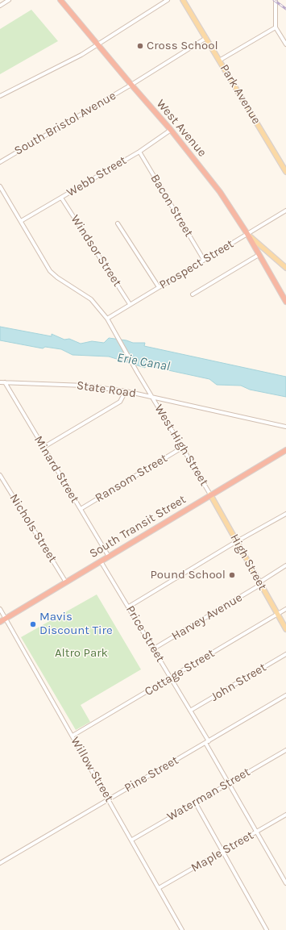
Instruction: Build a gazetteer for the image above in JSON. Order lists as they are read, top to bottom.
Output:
{
  "streets": {
    "highway": ["West Avenue", "South Transit Street"],
    "main road": ["Park Avenue", "High Street"],
    "street": [
      "South Bristol Avenue",
      "Webb Street",
      "Bacon Street",
      "Windsor Street",
      "Prospect Street",
      "State Road",
      "West High Street",
      "Minard Street",
      "Ransom Street",
      "Nichols Street",
      "Harvey Avenue",
      "Price Street",
      "Cottage Street",
      "John Street",
      "Willow Street",
      "Pine Street",
      "Waterman Street",
      "Maple Street"
    ]
  },
  "crossings": [
    ["Park Avenue", "South Bristol Avenue"],
    ["South Bristol Avenue", "West Avenue"],
    ["West Avenue", "Webb Street"],
    ["West Avenue", "Prospect Street"],
    ["Webb Street", "Bacon Street"],
    ["Webb Street", "Windsor Street"],
    ["Webb Street", "West High Street"],
    ["Bacon Street", "Prospect Street"],
    ["Windsor Street", "Prospect Street"],
    ["Prospect Street", "West High Street"],
    ["State Road", "West High Street"],
    ["State Road", "Minard Street"],
    ["West High Street", "Ransom Street"],
    ["West High Street", "South Transit Street"],
    ["West High Street", "High Street"],
    ["Minard Street", "Ransom Street"],
    ["Minard Street", "South Transit Street"],
    ["South Transit Street", "Nichols Street"],
    ["South Transit Street", "High Street"],
    ["South Transit Street", "Price Street"],
    ["South Transit Street", "Willow Street"],
    ["High Street", "Harvey Avenue"],
    ["High Street", "Cottage Street"],
    ["Harvey Avenue", "Price Street"],
    ["Price Street", "Cottage Street"],
    ["Price Street", "John Street"],
    ["Price Street", "Pine Street"],
    ["Price Street", "Waterman Street"],
    ["Price Street", "Maple Street"],
    ["Cottage Street", "Willow Street"],
    ["Willow Street", "Pine Street"],
    ["Willow Street", "Waterman Street"],
    ["Willow Street", "Maple Street"]
  ],
  "water": ["Erie Canal"],
  "parks": ["Altro Park"],
  "places": ["Cross School", "Pound School", "Mavis Discount Tire"]
}
